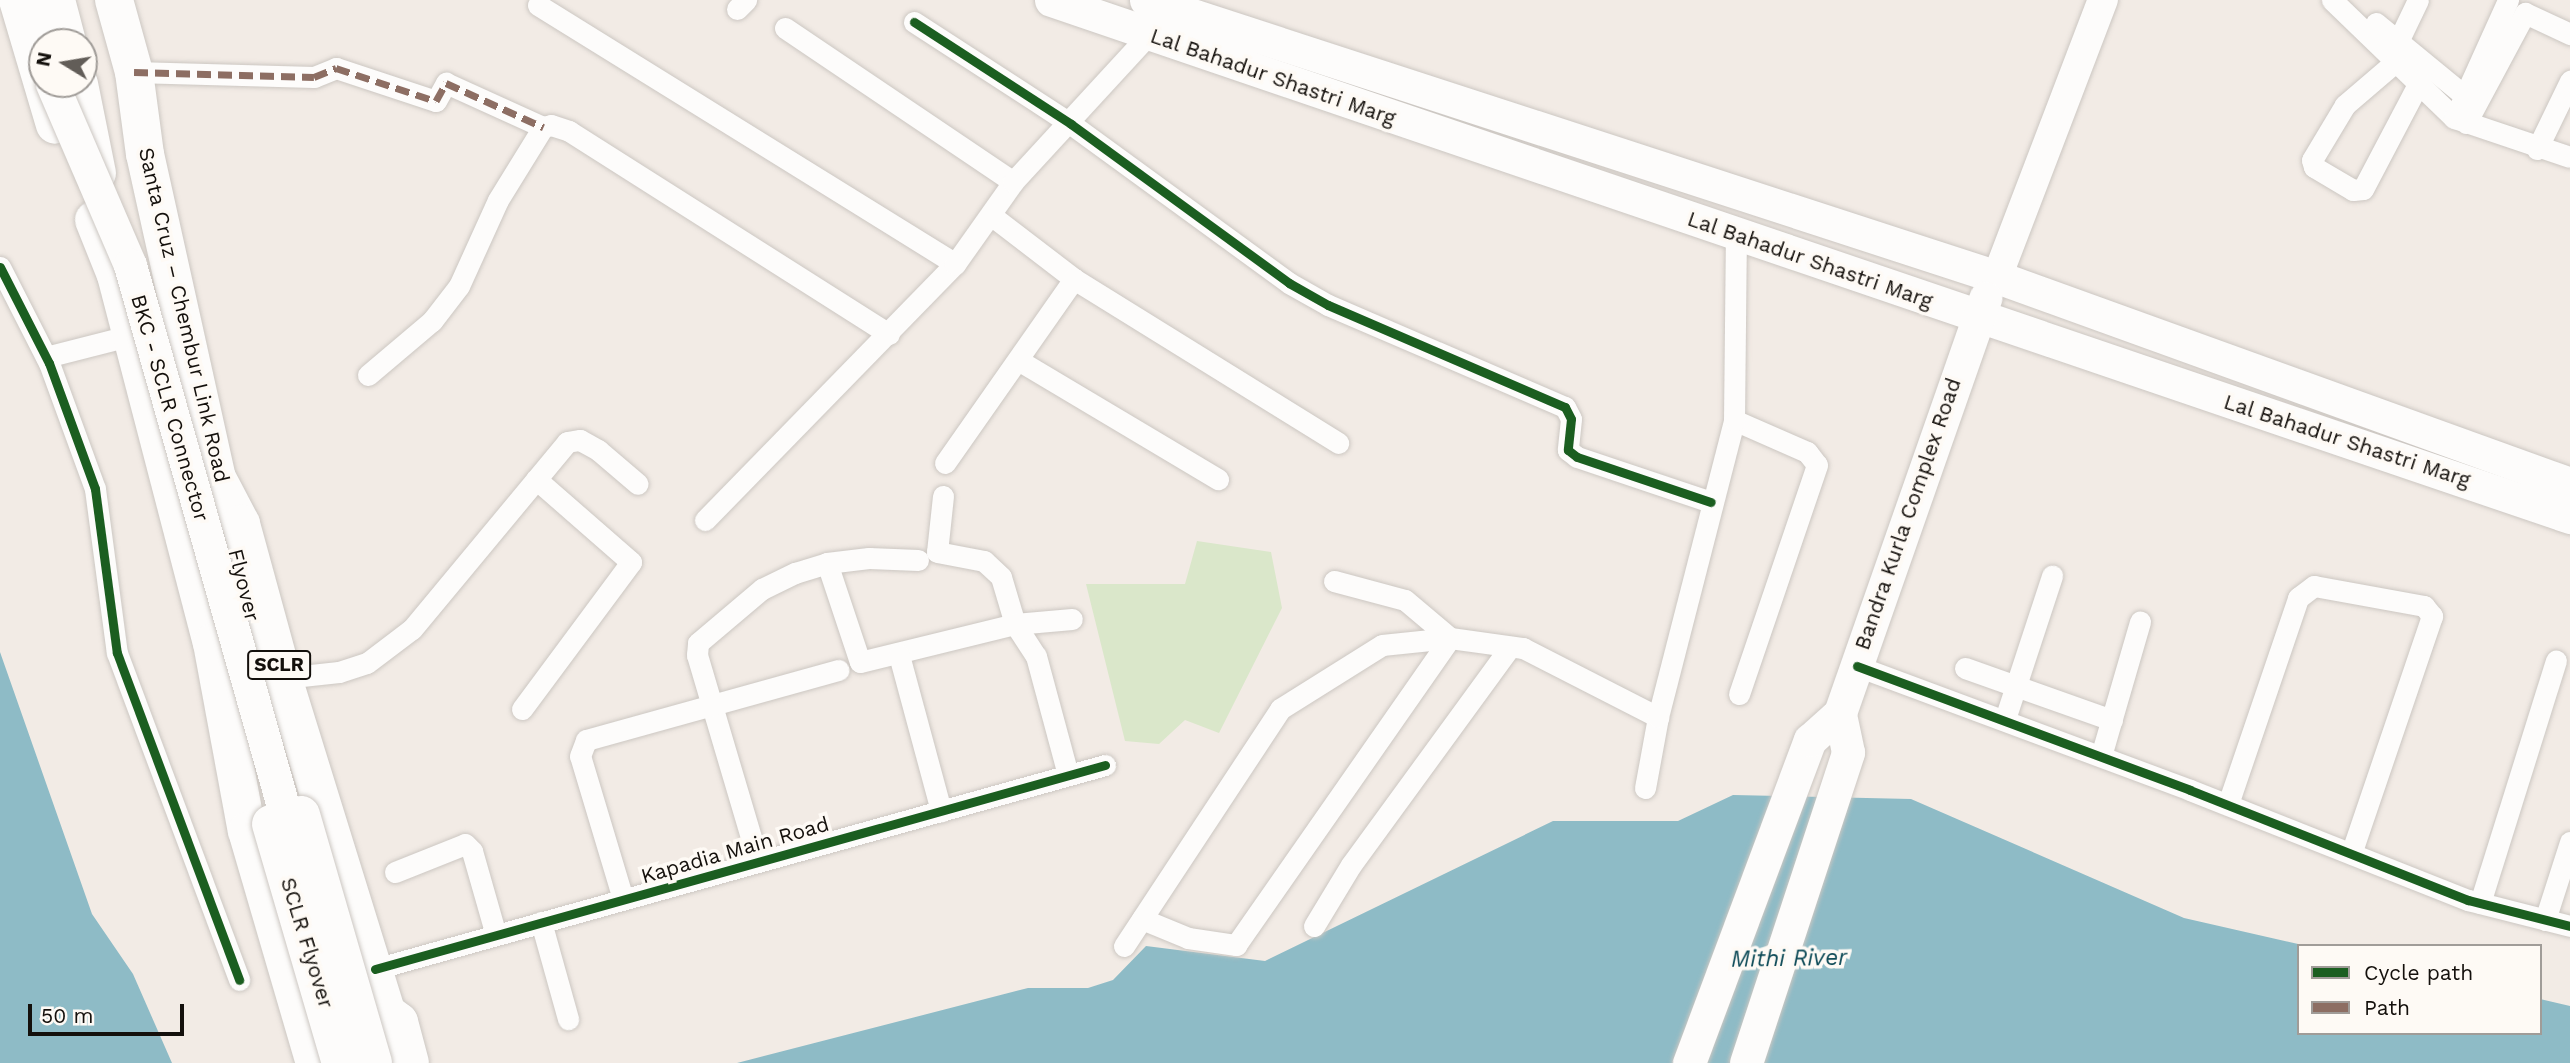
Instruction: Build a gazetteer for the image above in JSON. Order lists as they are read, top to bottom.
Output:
{
  "streets": {
    "highway": [
      "Santa Cruz – Chembur Link Road",
      "Flyover",
      "SCLR",
      "SCLR Flyover"
    ],
    "main road": ["Lal Bahadur Shastri Marg", "BKC - SCLR Connector", "Bandra Kurla Complex Road"],
    "street": ["Kapadia Main Road"]
  },
  "crossings": [
    ["Lal Bahadur Shastri Marg", "Bandra Kurla Complex Road"],
    ["Santa Cruz – Chembur Link Road", "Flyover"],
    ["Santa Cruz – Chembur Link Road", "Kapadia Main Road"],
    ["Flyover", "SCLR Flyover"]
  ],
  "water": ["Mithi River"],
  "legend": ["Cycle path", "Path"],
  "scale_bar": "50 m",
  "north": "left"
}
